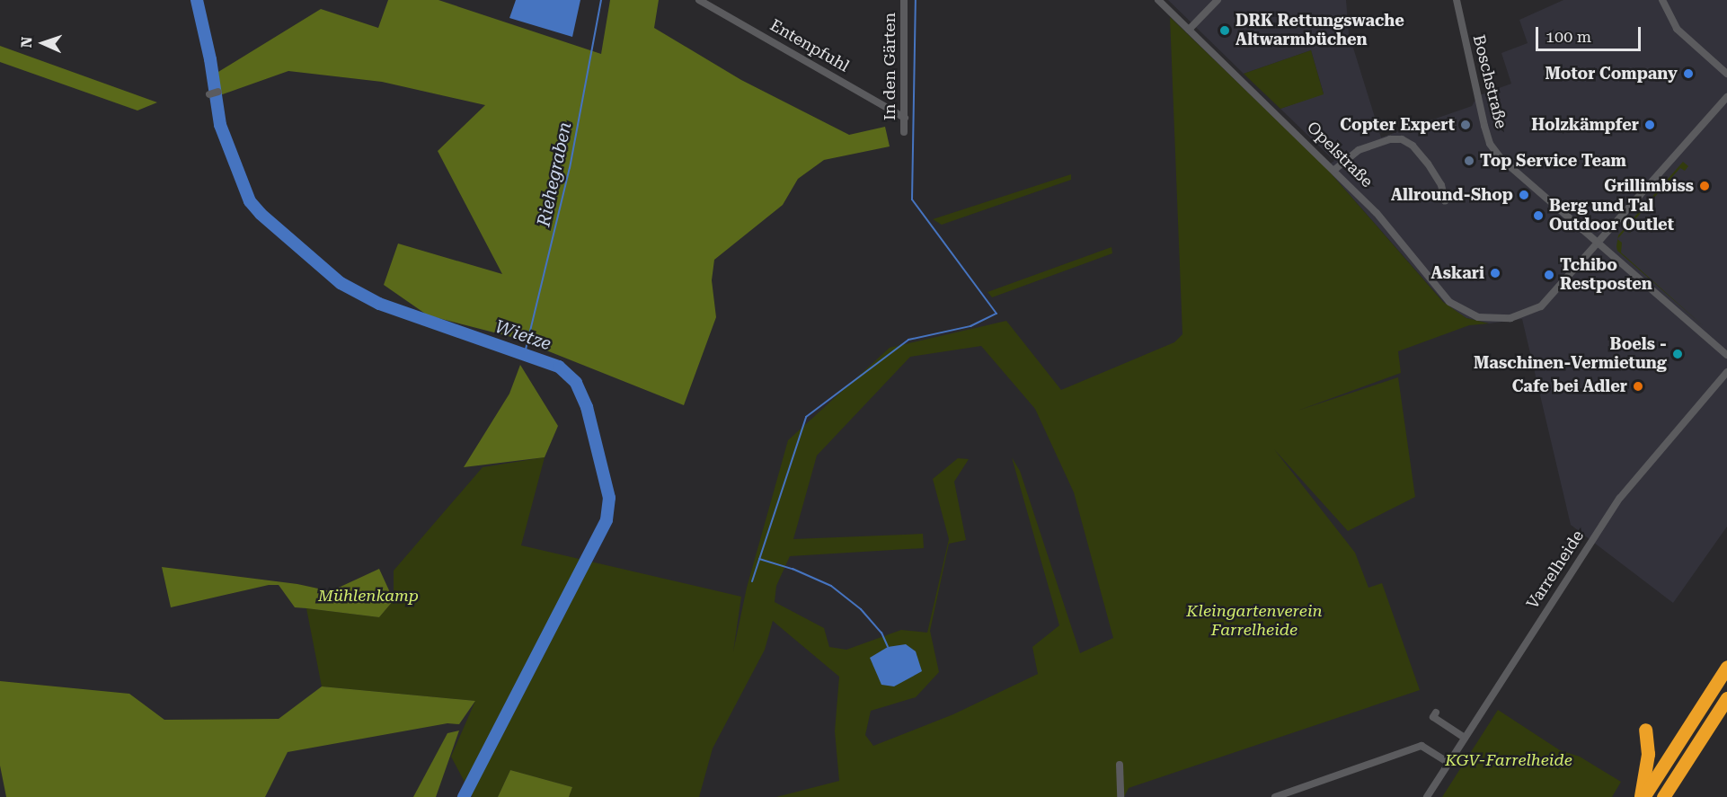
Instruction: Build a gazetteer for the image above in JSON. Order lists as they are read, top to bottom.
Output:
{
  "streets": {
    "street": [
      "Entenpfuhl",
      "In den Gärten",
      "Boschstraße",
      "Opelstraße",
      "Varrelheide"
    ]
  },
  "crossings": [
    ["Entenpfuhl", "In den Gärten"],
    ["Boschstraße", "Opelstraße"]
  ],
  "water": ["Riehegraben", "Wietze"],
  "parks": ["Mühlenkamp", "Kleingartenverein Farrelheide", "KGV-Farrelheide"],
  "places": [
    "DRK Rettungswache Altwarmbüchen",
    "Motor Company",
    "Copter Expert",
    "Holzkämpfer",
    "Top Service Team",
    "Grillimbiss",
    "Allround-Shop",
    "Berg und Tal Outdoor Outlet",
    "Askari",
    "Tchibo Restposten",
    "Boels - Maschinen-Vermietung",
    "Cafe bei Adler"
  ],
  "scale_bar": "100 m",
  "north": "left"
}
